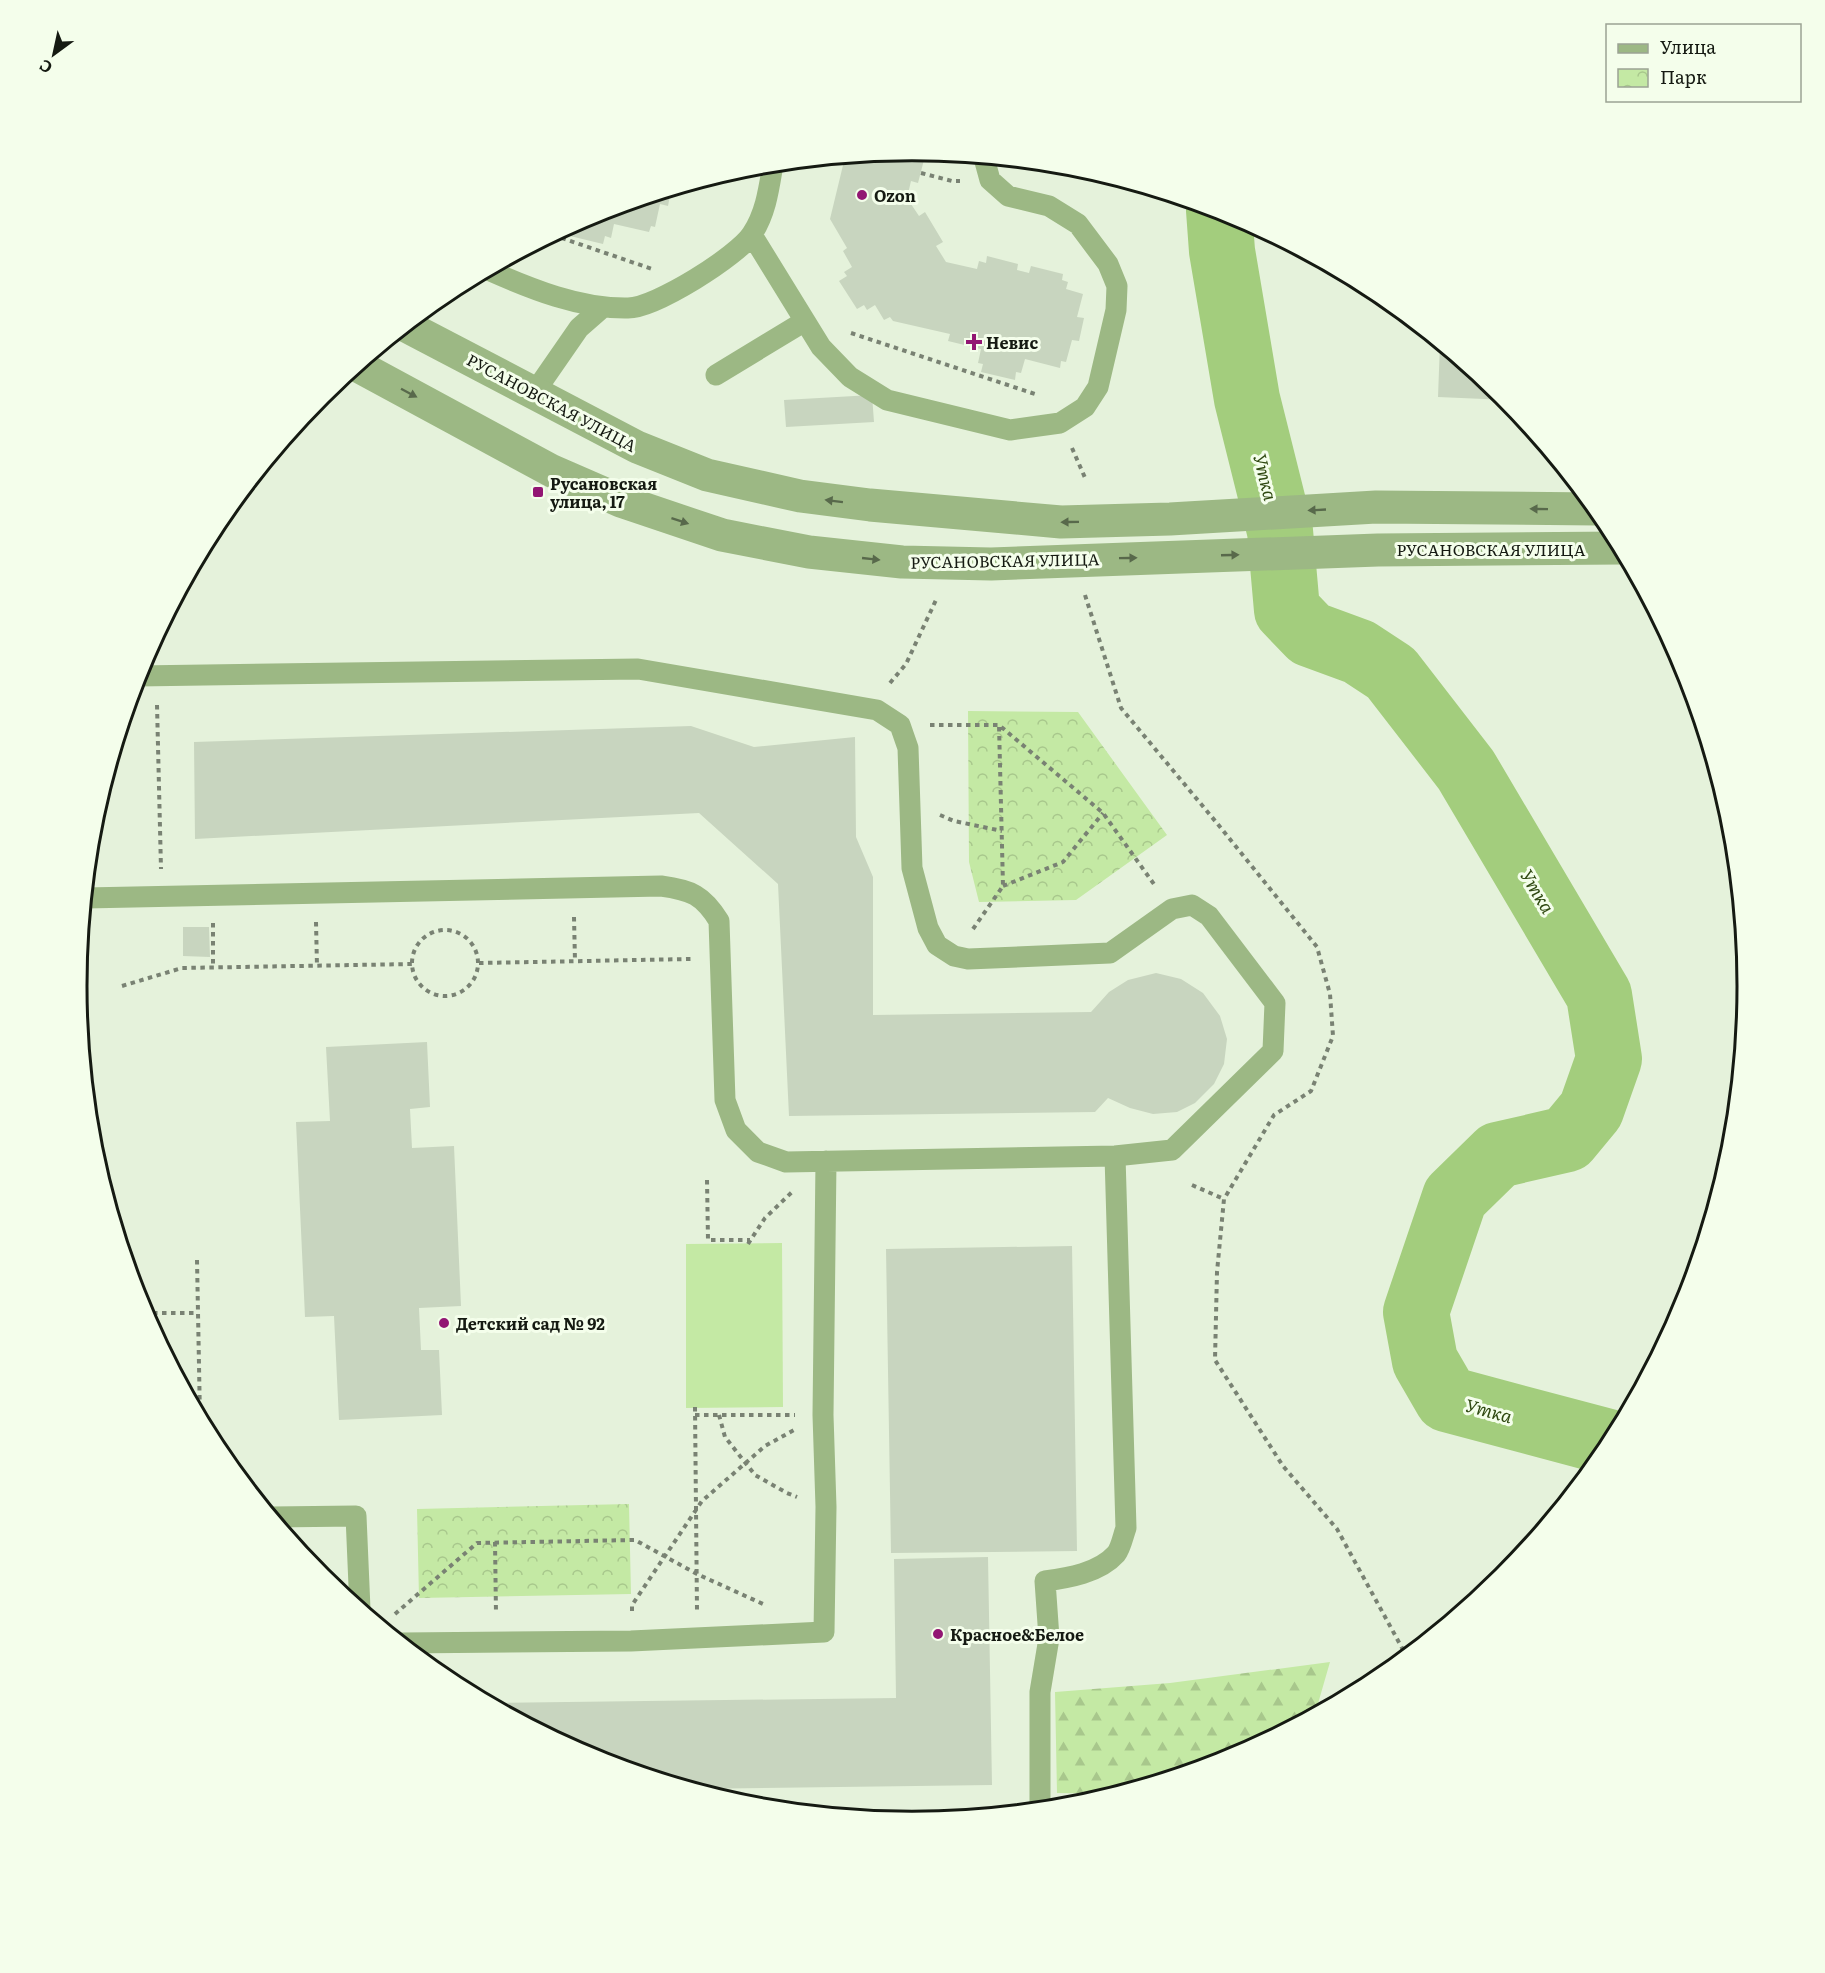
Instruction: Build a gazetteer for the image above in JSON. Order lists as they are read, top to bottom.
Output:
{
  "streets": {
    "street": ["РУСАНОВСКАЯ УЛИЦА"]
  },
  "water": ["Утка"],
  "places": {
    "other": ["Ozon", "Детский сад № 92", "Красное&Белое"],
    "health": ["Невис"],
    "transit": ["Русановская улица, 17"]
  },
  "legend": ["Улица", "Парк"],
  "north": "bottom left"
}
